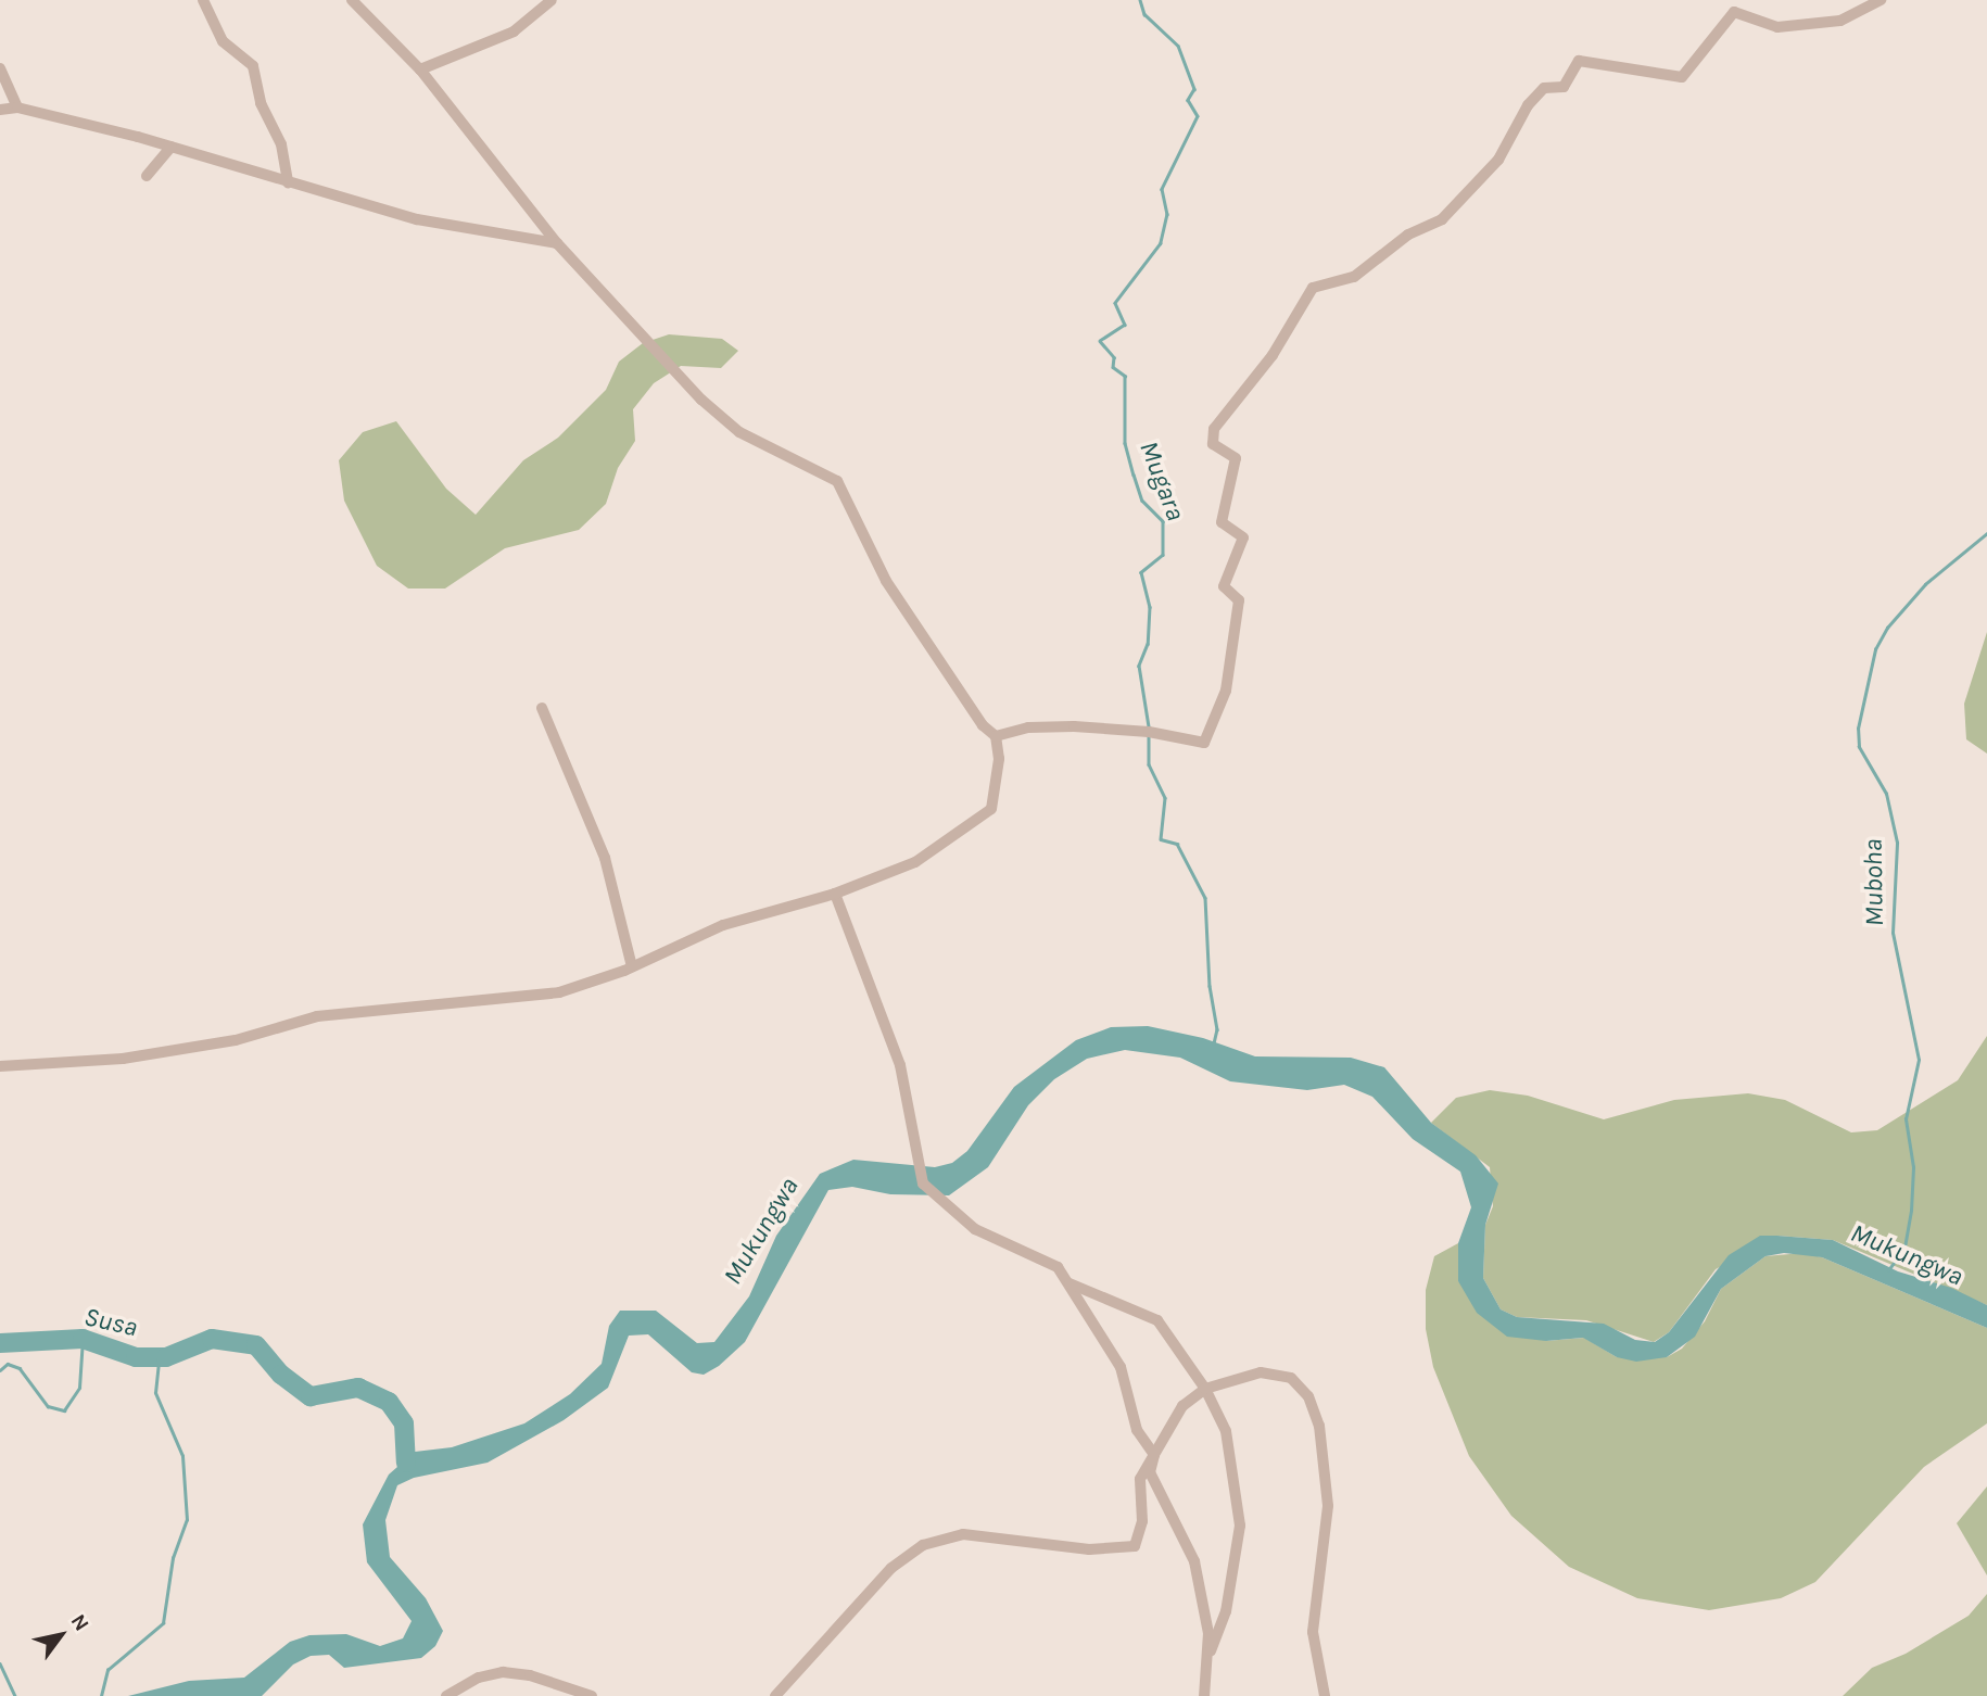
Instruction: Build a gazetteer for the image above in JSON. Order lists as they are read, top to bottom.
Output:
{
  "water": [
    "Mugara",
    "Muboha",
    "Mukungwa",
    "Susa"
  ],
  "north": "top right"
}
